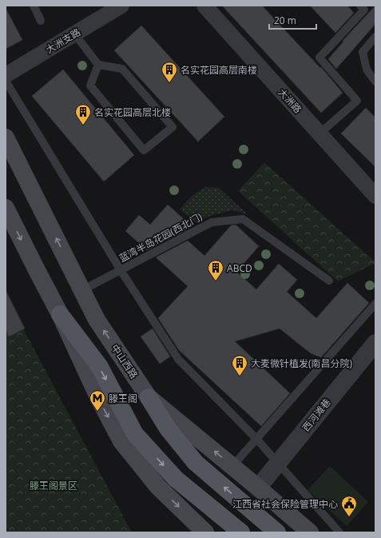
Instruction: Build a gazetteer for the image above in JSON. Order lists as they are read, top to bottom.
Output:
{
  "streets": {
    "main road": ["中山西路"],
    "street": ["大洲支路", "大洲路", "西河滩巷"],
    "lane": ["蓝湾半岛花园(西北门)"]
  },
  "crossings": [
    ["蓝湾半岛花园(西北门)", "中山西路"],
    ["中山西路", "西河滩巷"]
  ],
  "parks": ["滕王阁景区"],
  "places": {
    "building": [
      "名实花园高层南楼",
      "名实花园高层北楼",
      "ABCD",
      "大麦微针植发(南昌分院)"
    ],
    "metro station": ["滕王阁"],
    "public building": ["江西省社会保险管理中心"]
  },
  "scale_bar": "20 m"
}
